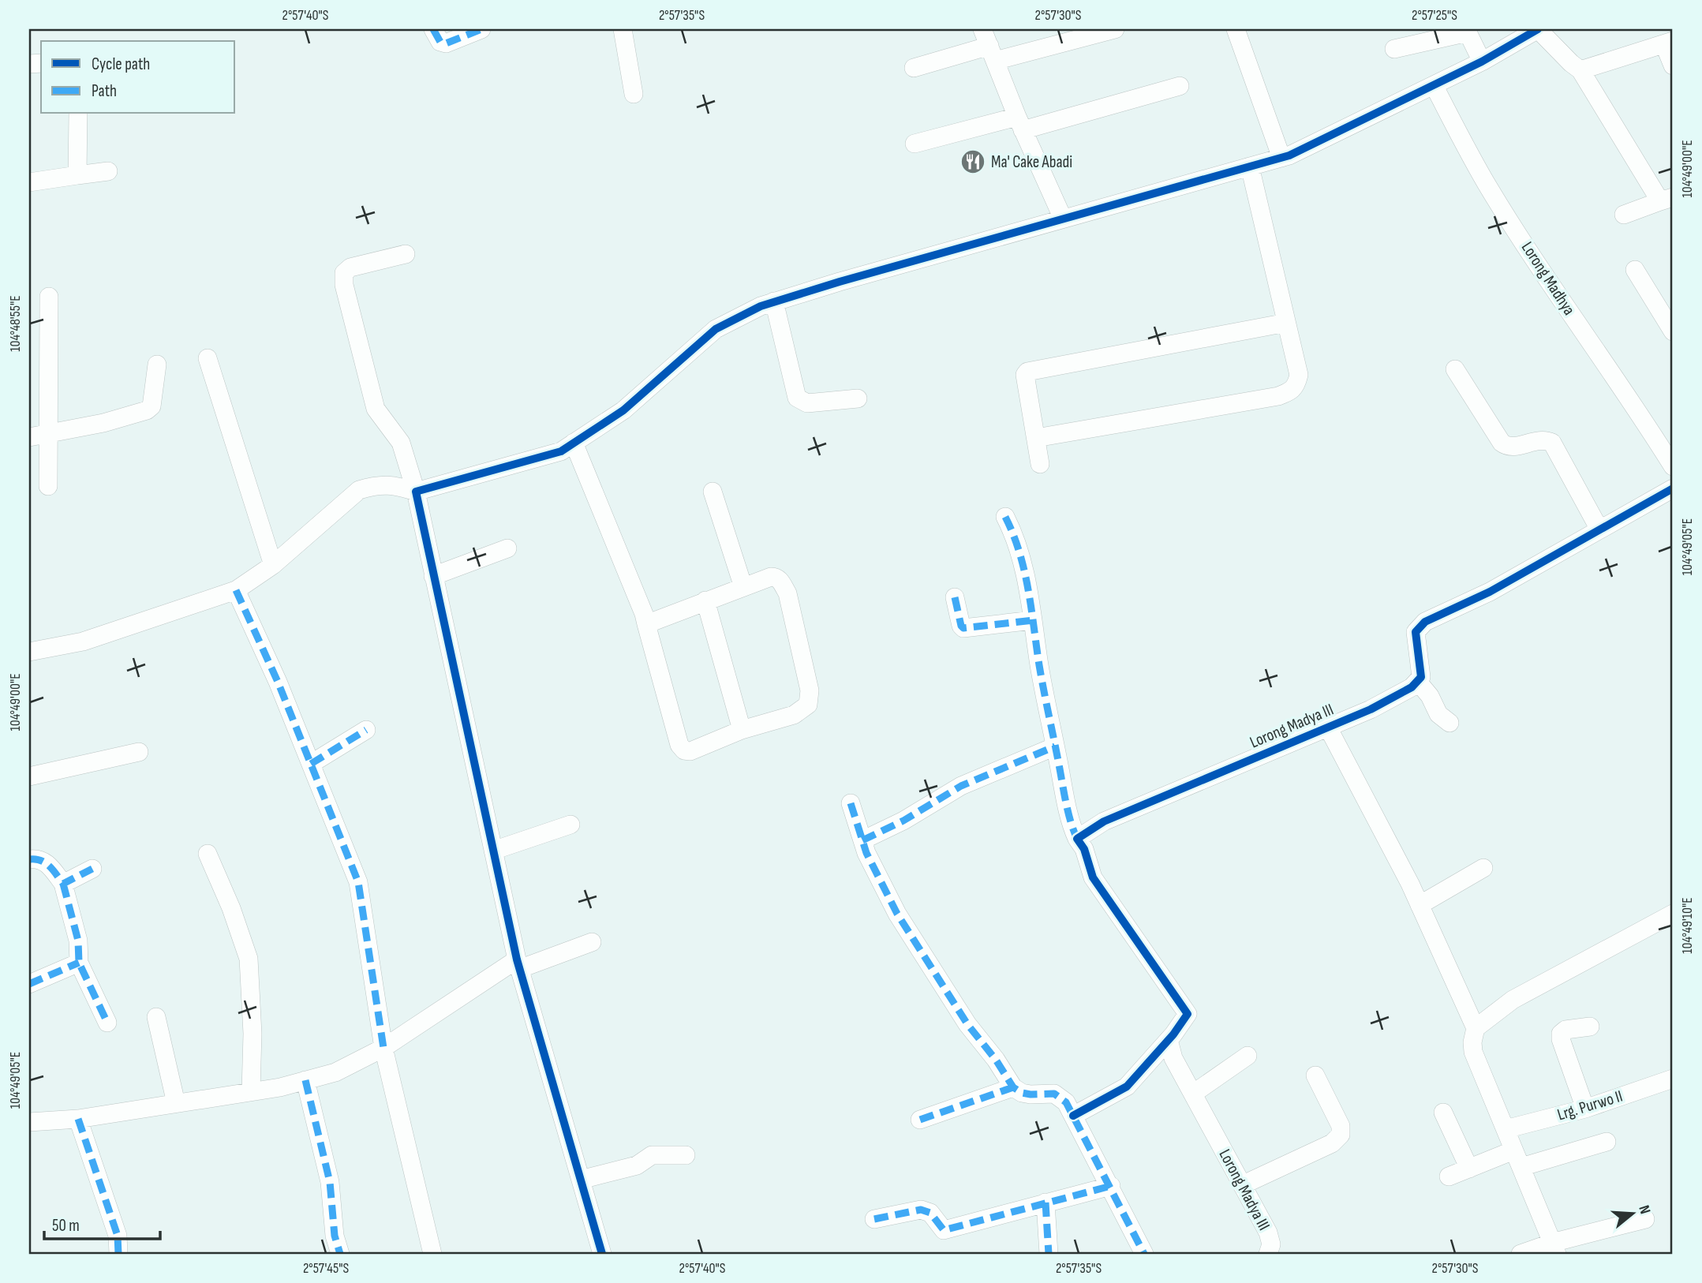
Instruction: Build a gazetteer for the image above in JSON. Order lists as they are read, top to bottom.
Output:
{
  "streets": {
    "street": ["Lorong Madhya", "Lorong Madya III", "Lrg. Purwo II"]
  },
  "places": {
    "restaurant": ["Ma' Cake Abadi"]
  },
  "legend": ["Cycle path", "Path"],
  "scale_bar": "50 m",
  "north": "right",
  "coordinates": [
    "2°57'40\"S",
    "2°57'35\"S",
    "2°57'30\"S",
    "2°57'25\"S",
    "104°49'00\"E",
    "104°48'55\"E",
    "104°49'05\"E",
    "104°49'10\"E",
    "2°57'45\"S"
  ]
}
